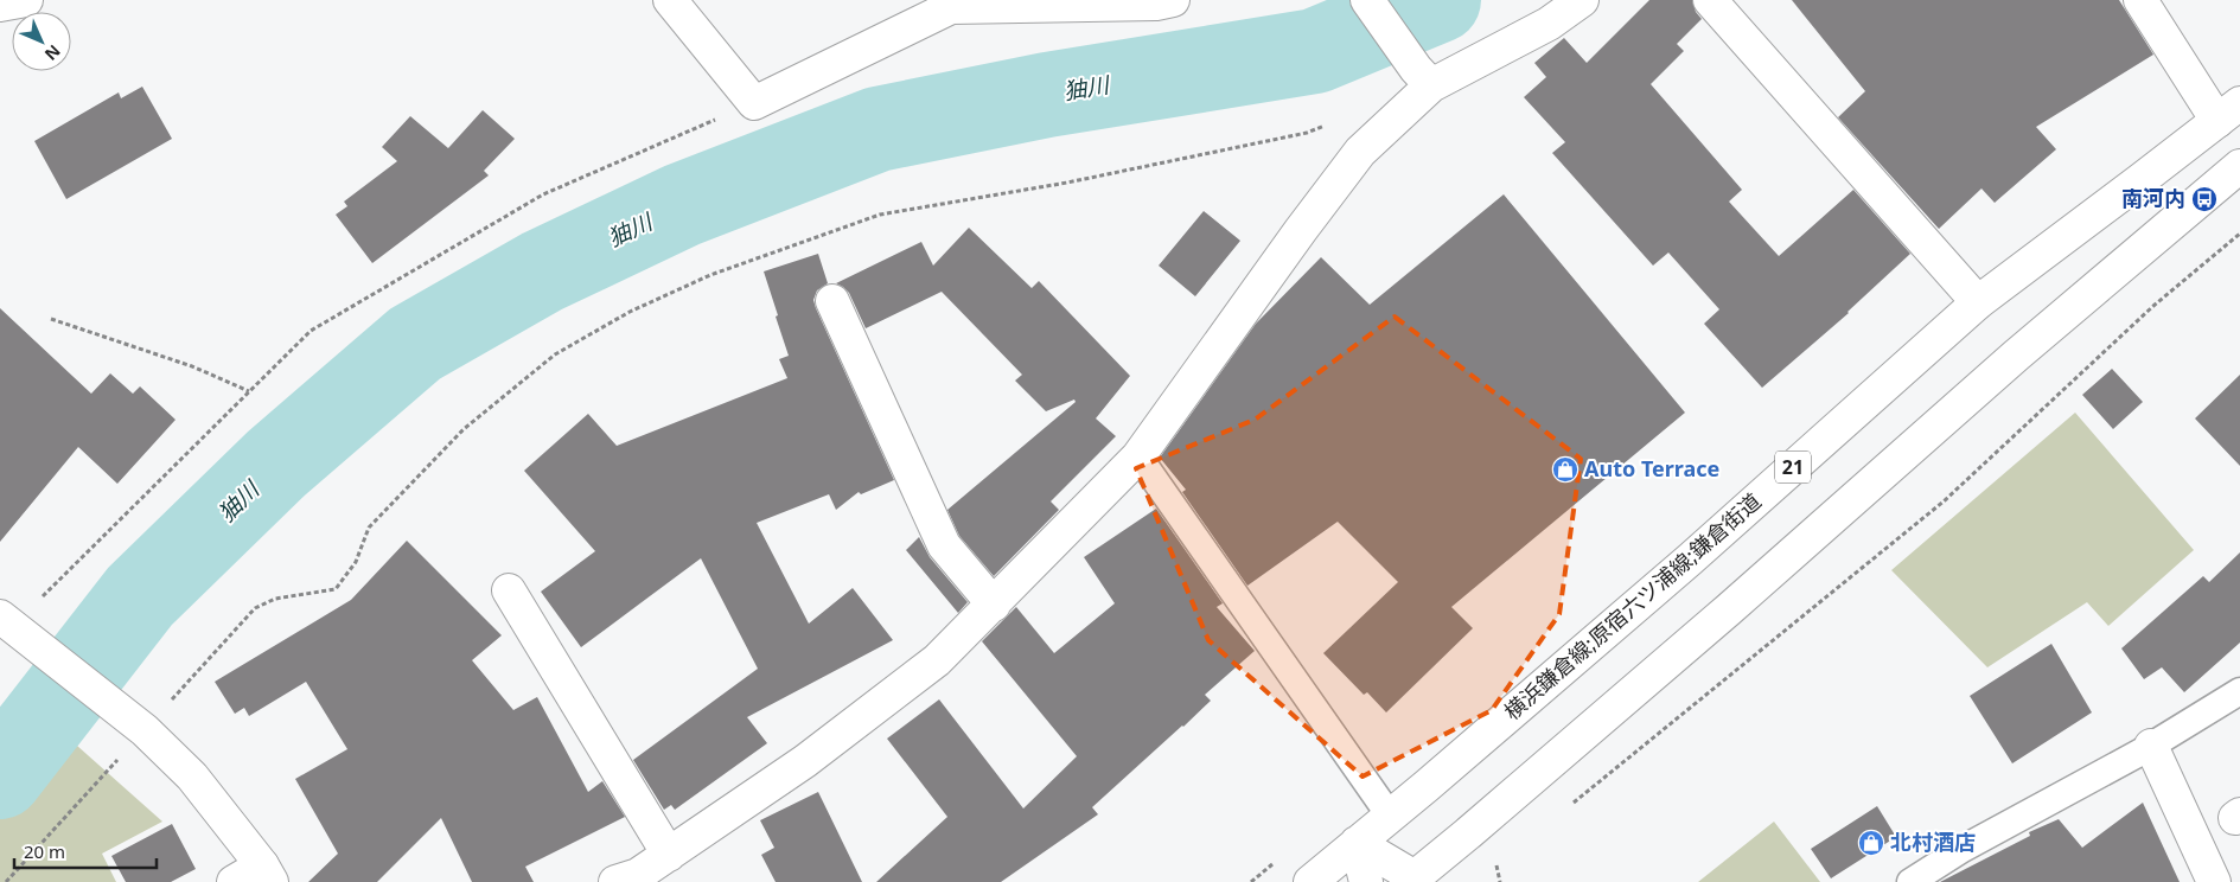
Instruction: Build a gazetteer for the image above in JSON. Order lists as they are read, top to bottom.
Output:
{
  "streets": {
    "street": ["21", "横浜鎌倉線;原宿六ツ浦線;鎌倉街道"]
  },
  "water": ["㹨川"],
  "places": {
    "bus stop": ["南河内"],
    "shop": ["Auto Terrace", "北村酒店"]
  },
  "scale_bar": "20 m",
  "north": "bottom right"
}
